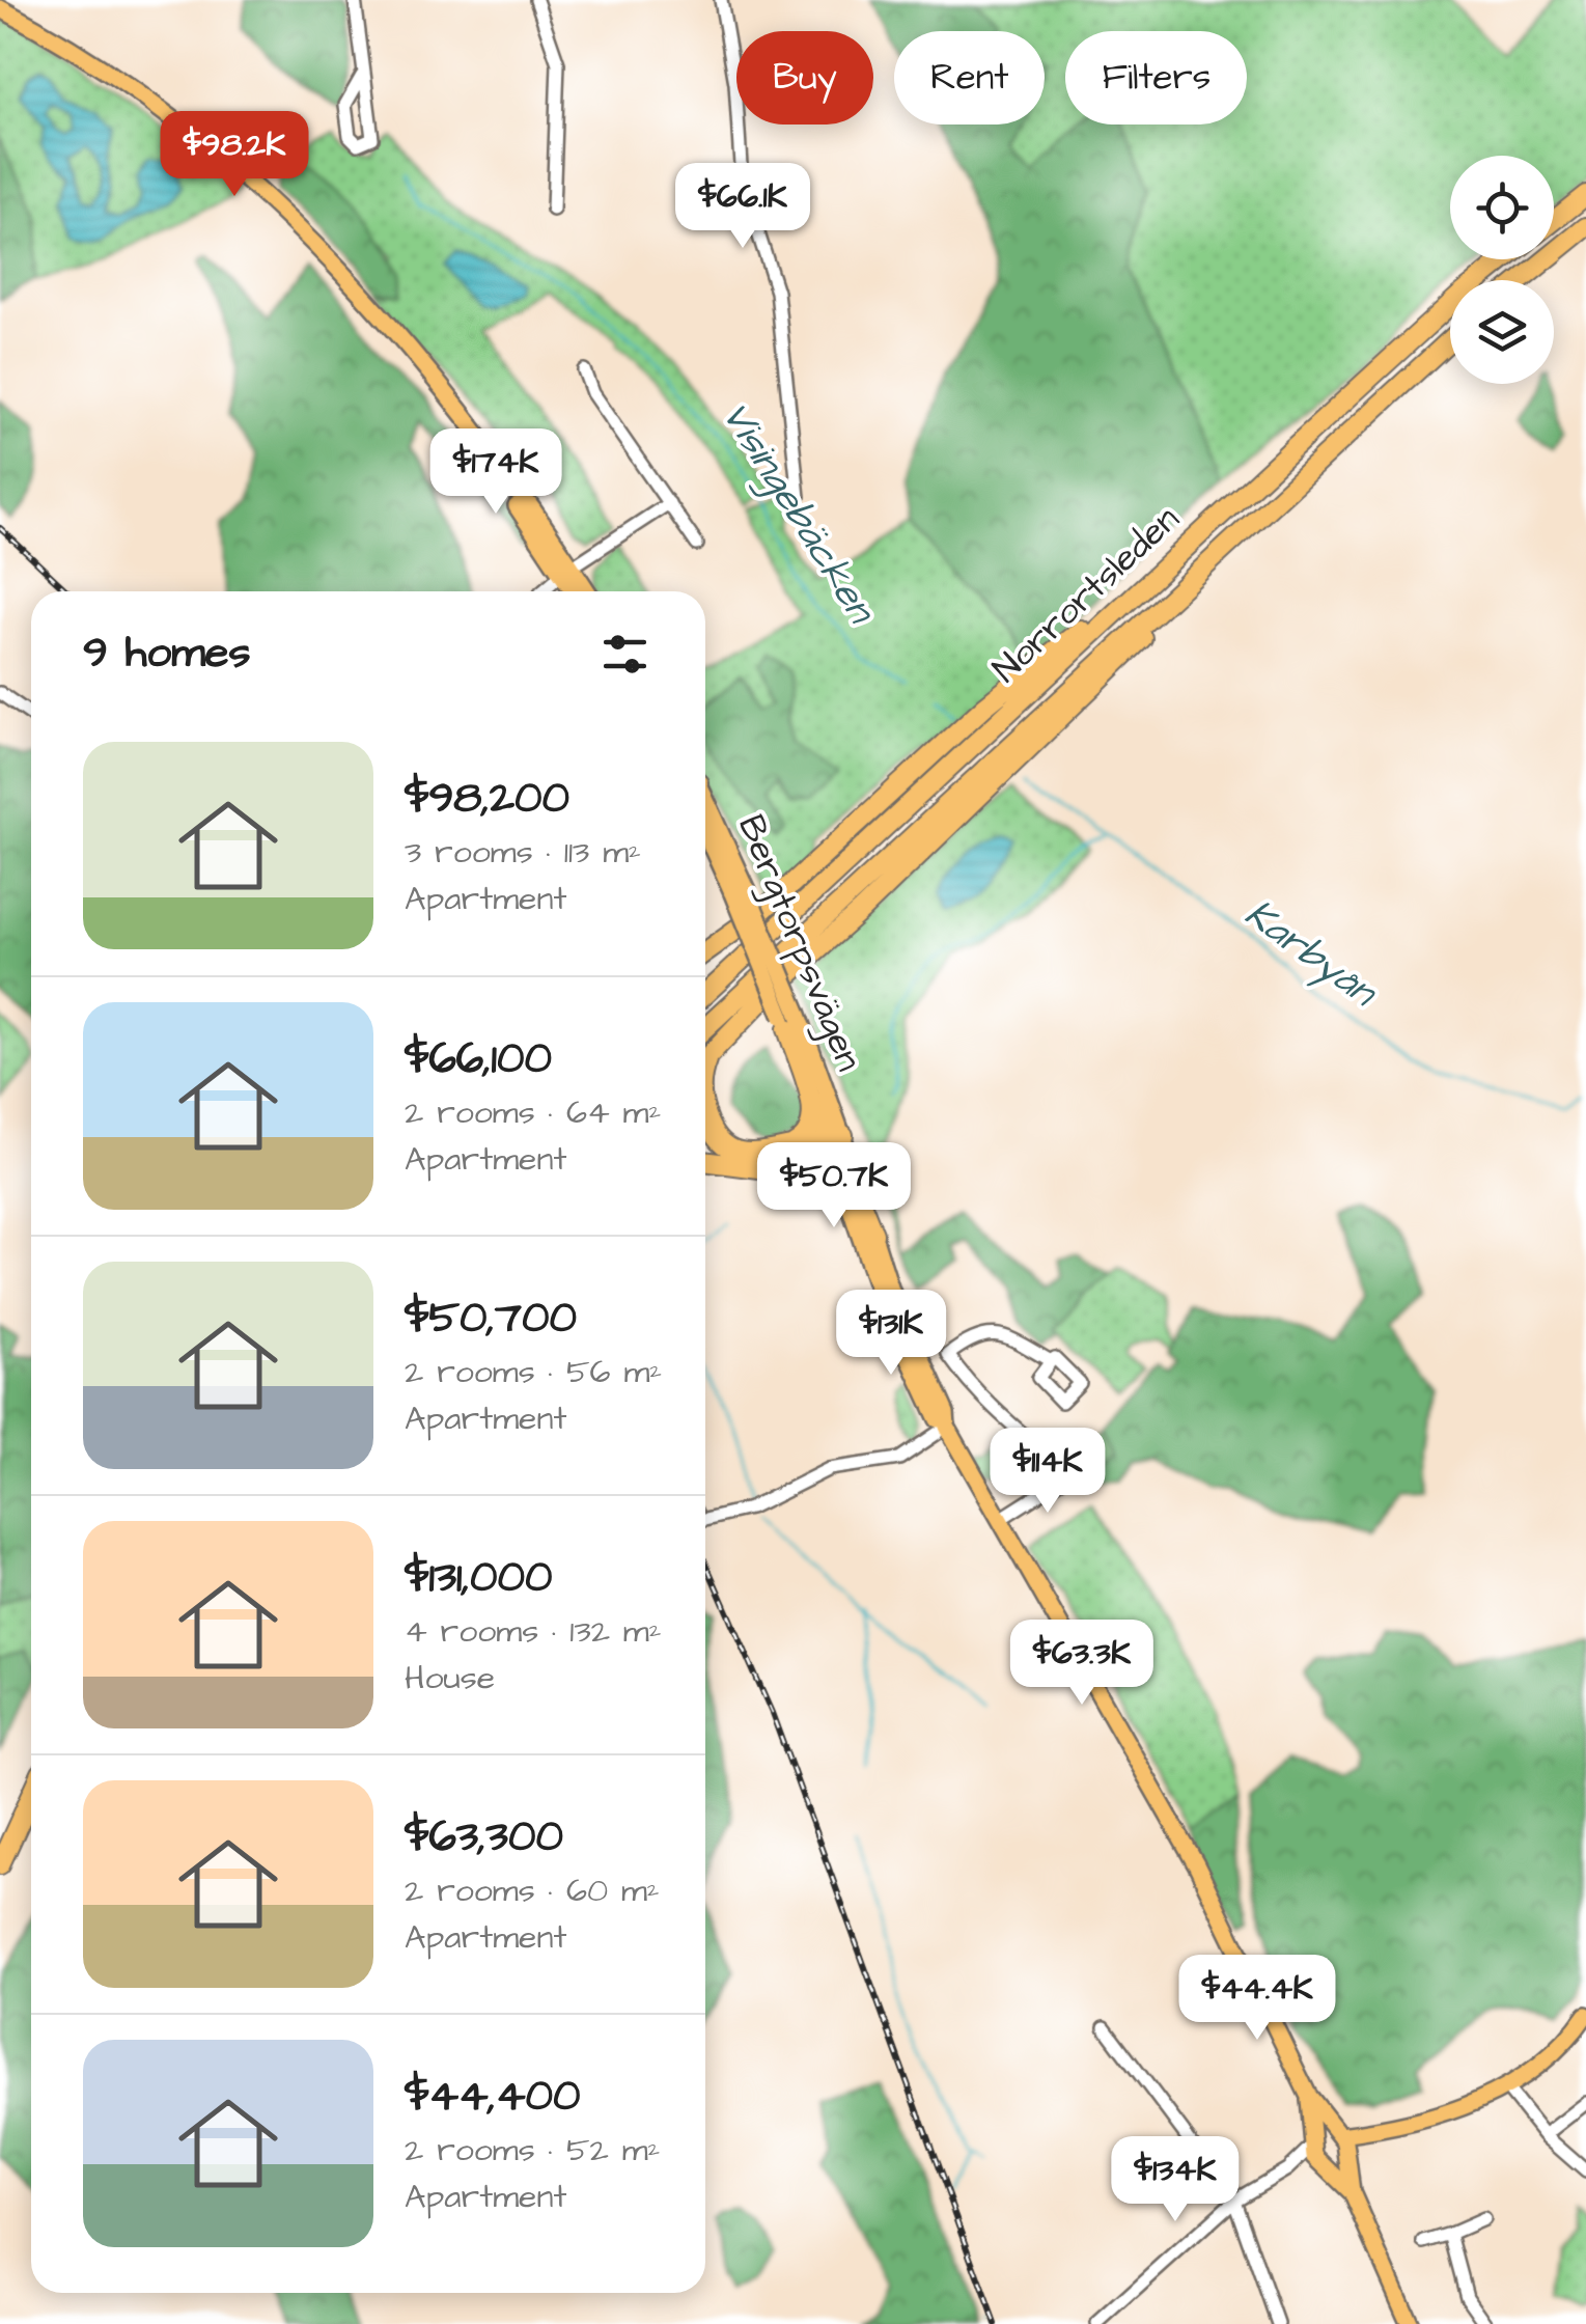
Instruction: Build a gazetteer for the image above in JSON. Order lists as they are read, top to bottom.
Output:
{
  "streets": {
    "highway": ["Norrortsleden"],
    "main road": ["Bergtorpsvägen"]
  },
  "water": ["Visingebäcken", "Karbyån"],
  "page": {
    "chip": ["Buy", "Rent", "Filters"],
    "price": [
      "$98.2K",
      "$66.1K",
      "$174K",
      "$50.7K",
      "$131K",
      "$114K",
      "$63.3K",
      "$44.4K",
      "$134K"
    ],
    "heading": "9 homes",
    "list": [
      {
        "name": "$98,200",
        "note": "3 rooms · 113 m² · Apartment"
      },
      {
        "name": "$66,100",
        "note": "2 rooms · 64 m² · Apartment"
      },
      {
        "name": "$50,700",
        "note": "2 rooms · 56 m² · Apartment"
      },
      {
        "name": "$131,000",
        "note": "4 rooms · 132 m² · House"
      },
      {
        "name": "$63,300",
        "note": "2 rooms · 60 m² · Apartment"
      },
      {
        "name": "$44,400",
        "note": "2 rooms · 52 m² · Apartment"
      }
    ]
  }
}
